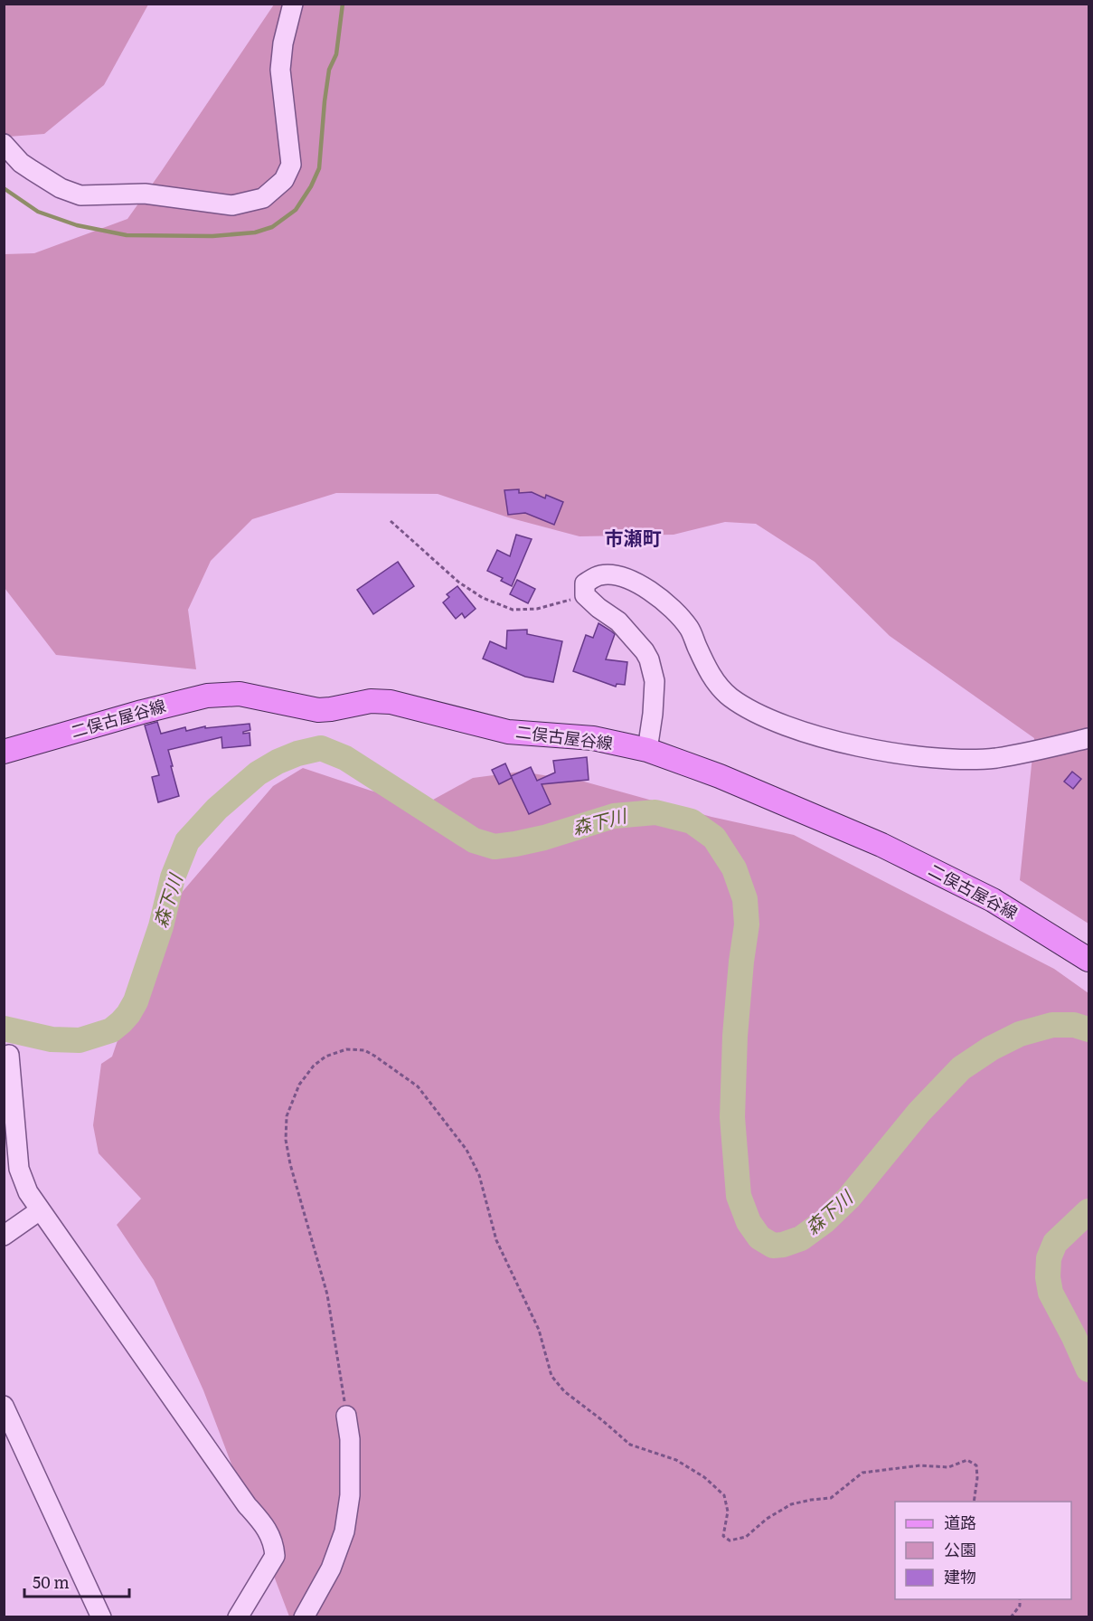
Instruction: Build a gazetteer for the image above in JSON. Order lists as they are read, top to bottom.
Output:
{
  "streets": {
    "main road": ["二俣古屋谷線"]
  },
  "districts": ["市瀬町"],
  "water": ["森下川"],
  "legend": ["道路", "公園", "建物"],
  "scale_bar": "50 m"
}
